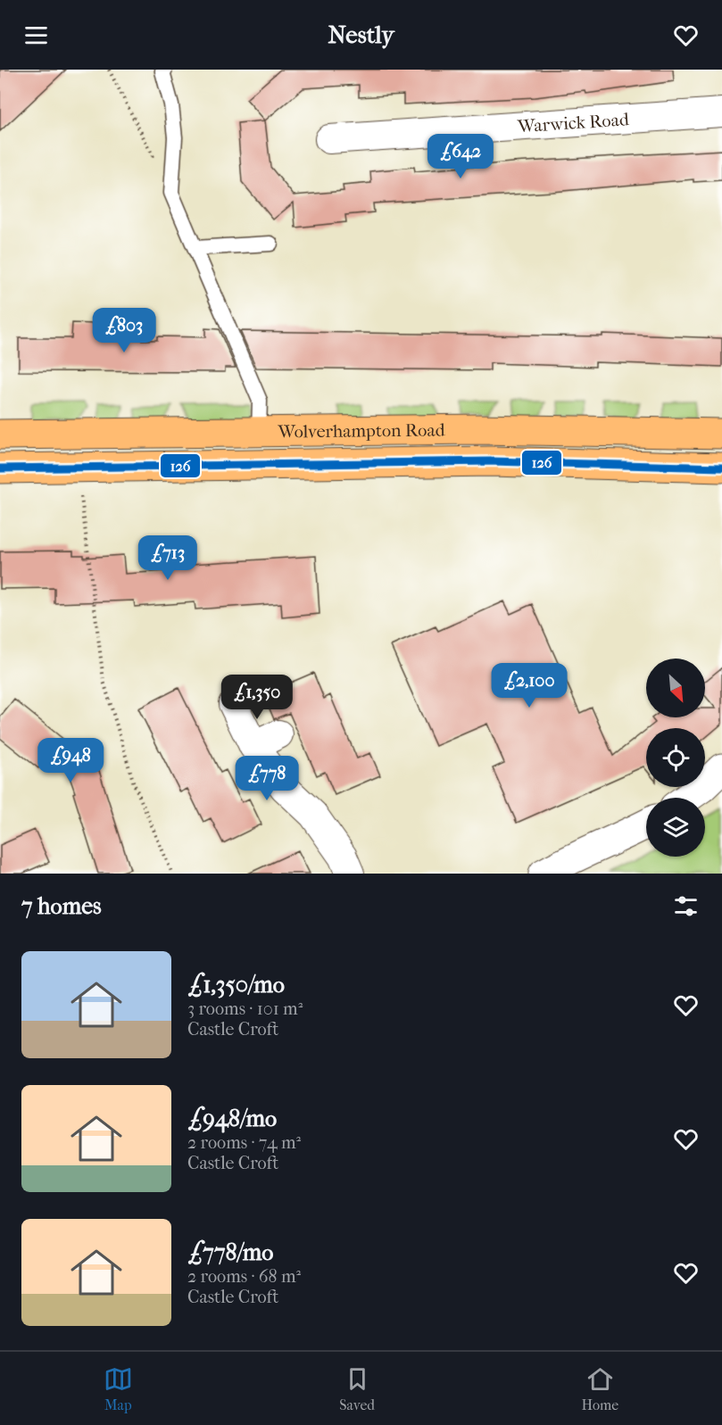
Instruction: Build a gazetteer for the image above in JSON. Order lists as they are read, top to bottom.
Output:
{
  "streets": {
    "highway": ["Wolverhampton Road"],
    "street": ["Warwick Road"]
  },
  "lines": ["transit line 126"],
  "north": "bottom right",
  "page": {
    "header": "Nestly",
    "price": [
      "£642",
      "£803",
      "£713",
      "£2,100",
      "£1,350",
      "£948",
      "£778"
    ],
    "heading": "7 homes",
    "list": [
      {
        "name": "£1,350/mo",
        "note": "3 rooms · 101 m² · Castle Croft"
      },
      {
        "name": "£948/mo",
        "note": "2 rooms · 74 m² · Castle Croft"
      },
      {
        "name": "£778/mo",
        "note": "2 rooms · 68 m² · Castle Croft"
      }
    ],
    "tabs": ["Map", "Saved", "Home"]
  }
}
